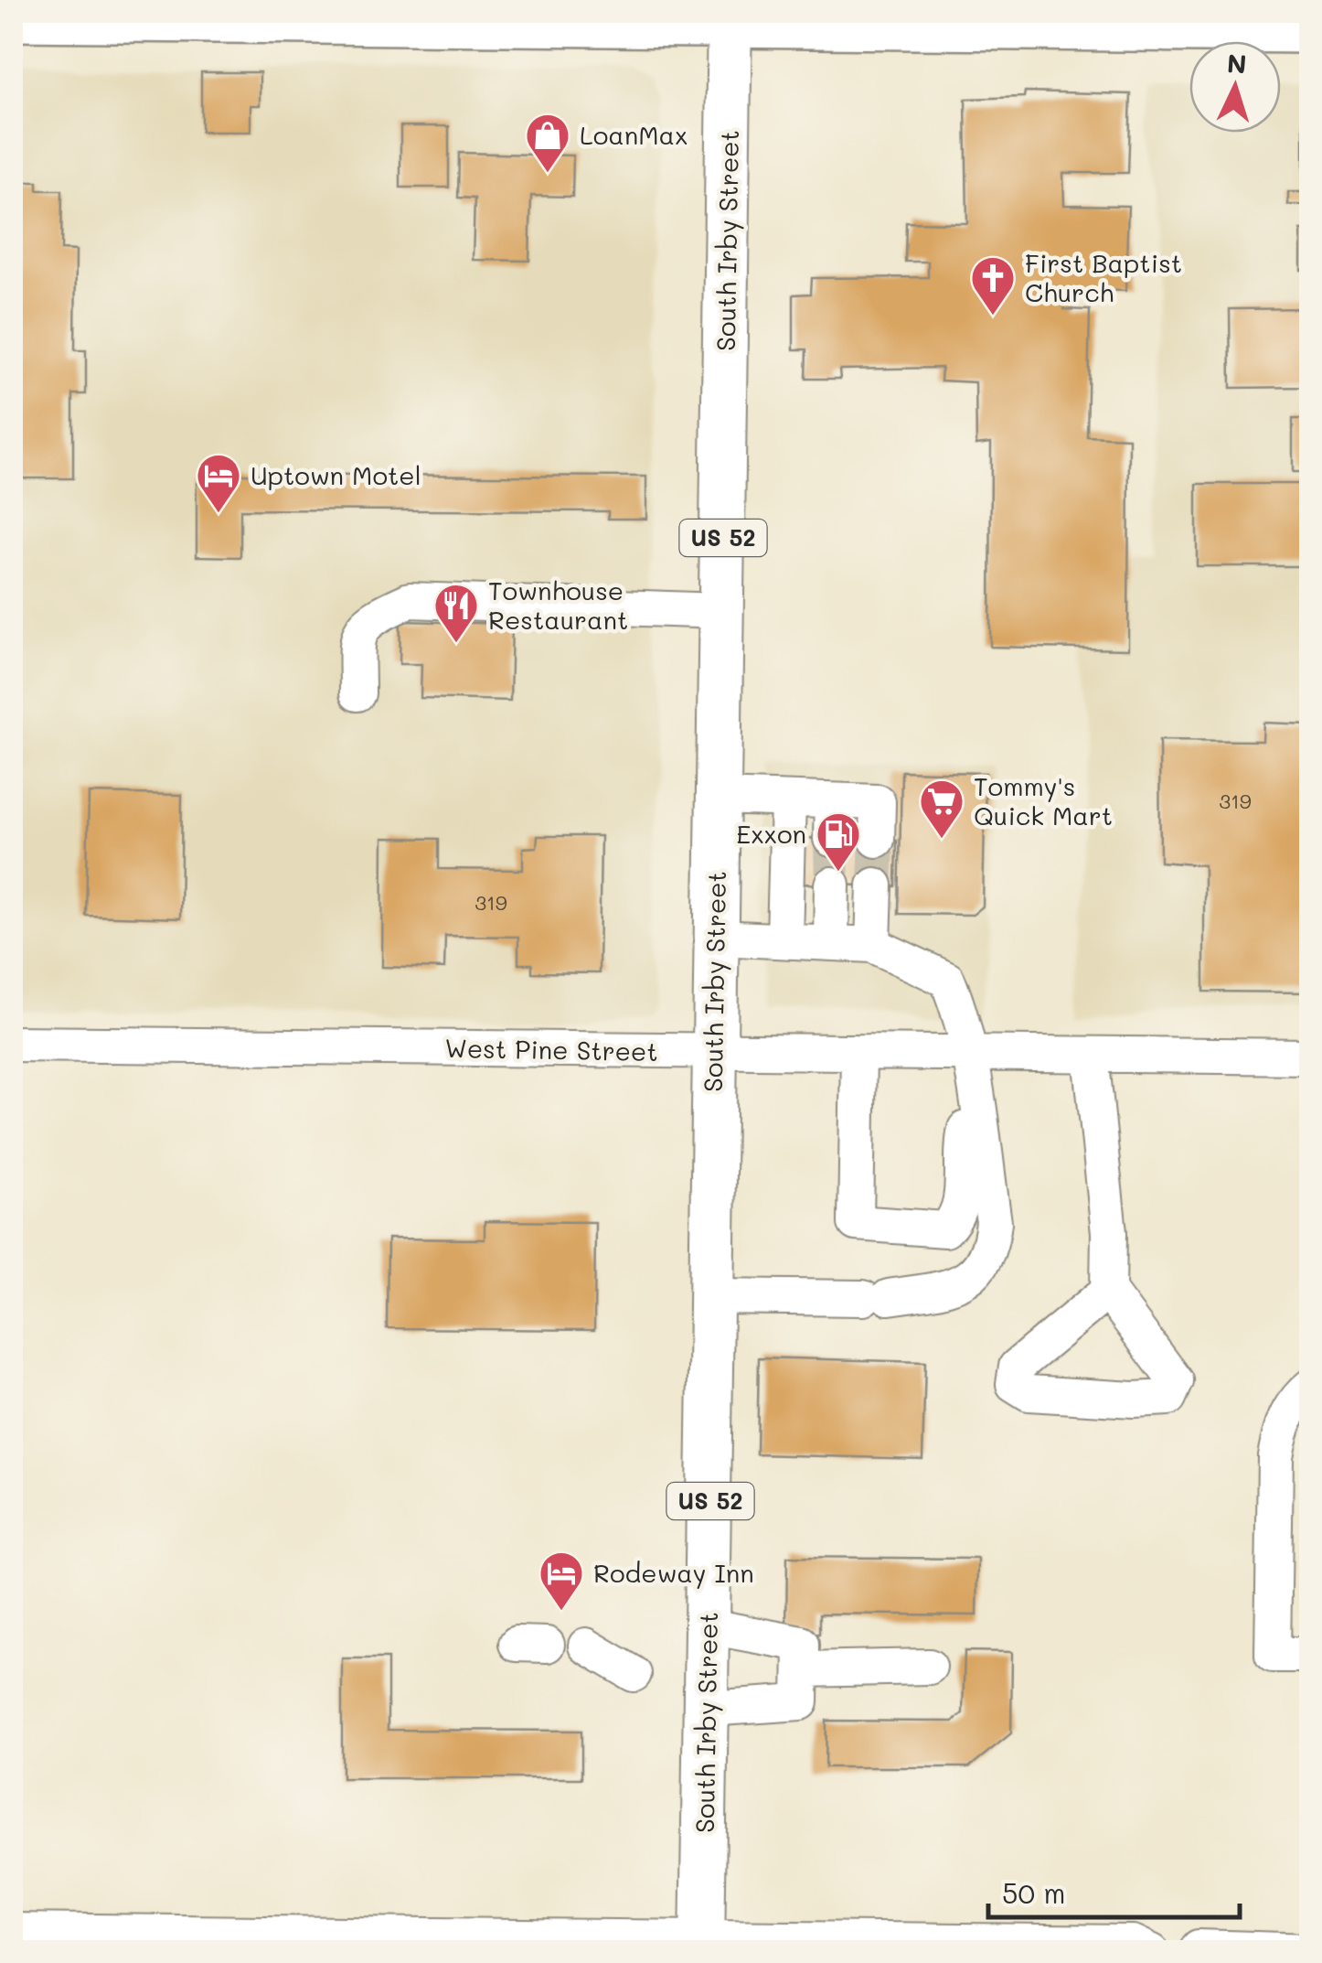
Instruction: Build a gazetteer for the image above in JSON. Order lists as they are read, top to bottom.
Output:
{
  "streets": {
    "main road": ["South Irby Street", "US 52"],
    "street": ["West Pine Street"]
  },
  "crossings": [
    ["South Irby Street", "West Pine Street"]
  ],
  "places": {
    "shop": ["LoanMax"],
    "church": ["First Baptist Church"],
    "hotel": ["Uptown Motel", "Rodeway Inn"],
    "restaurant": ["Townhouse Restaurant"],
    "supermarket": ["Tommy's Quick Mart"],
    "fuel station": ["Exxon"]
  },
  "house_numbers": ["319", "319"],
  "scale_bar": "50 m",
  "north": "top"
}
